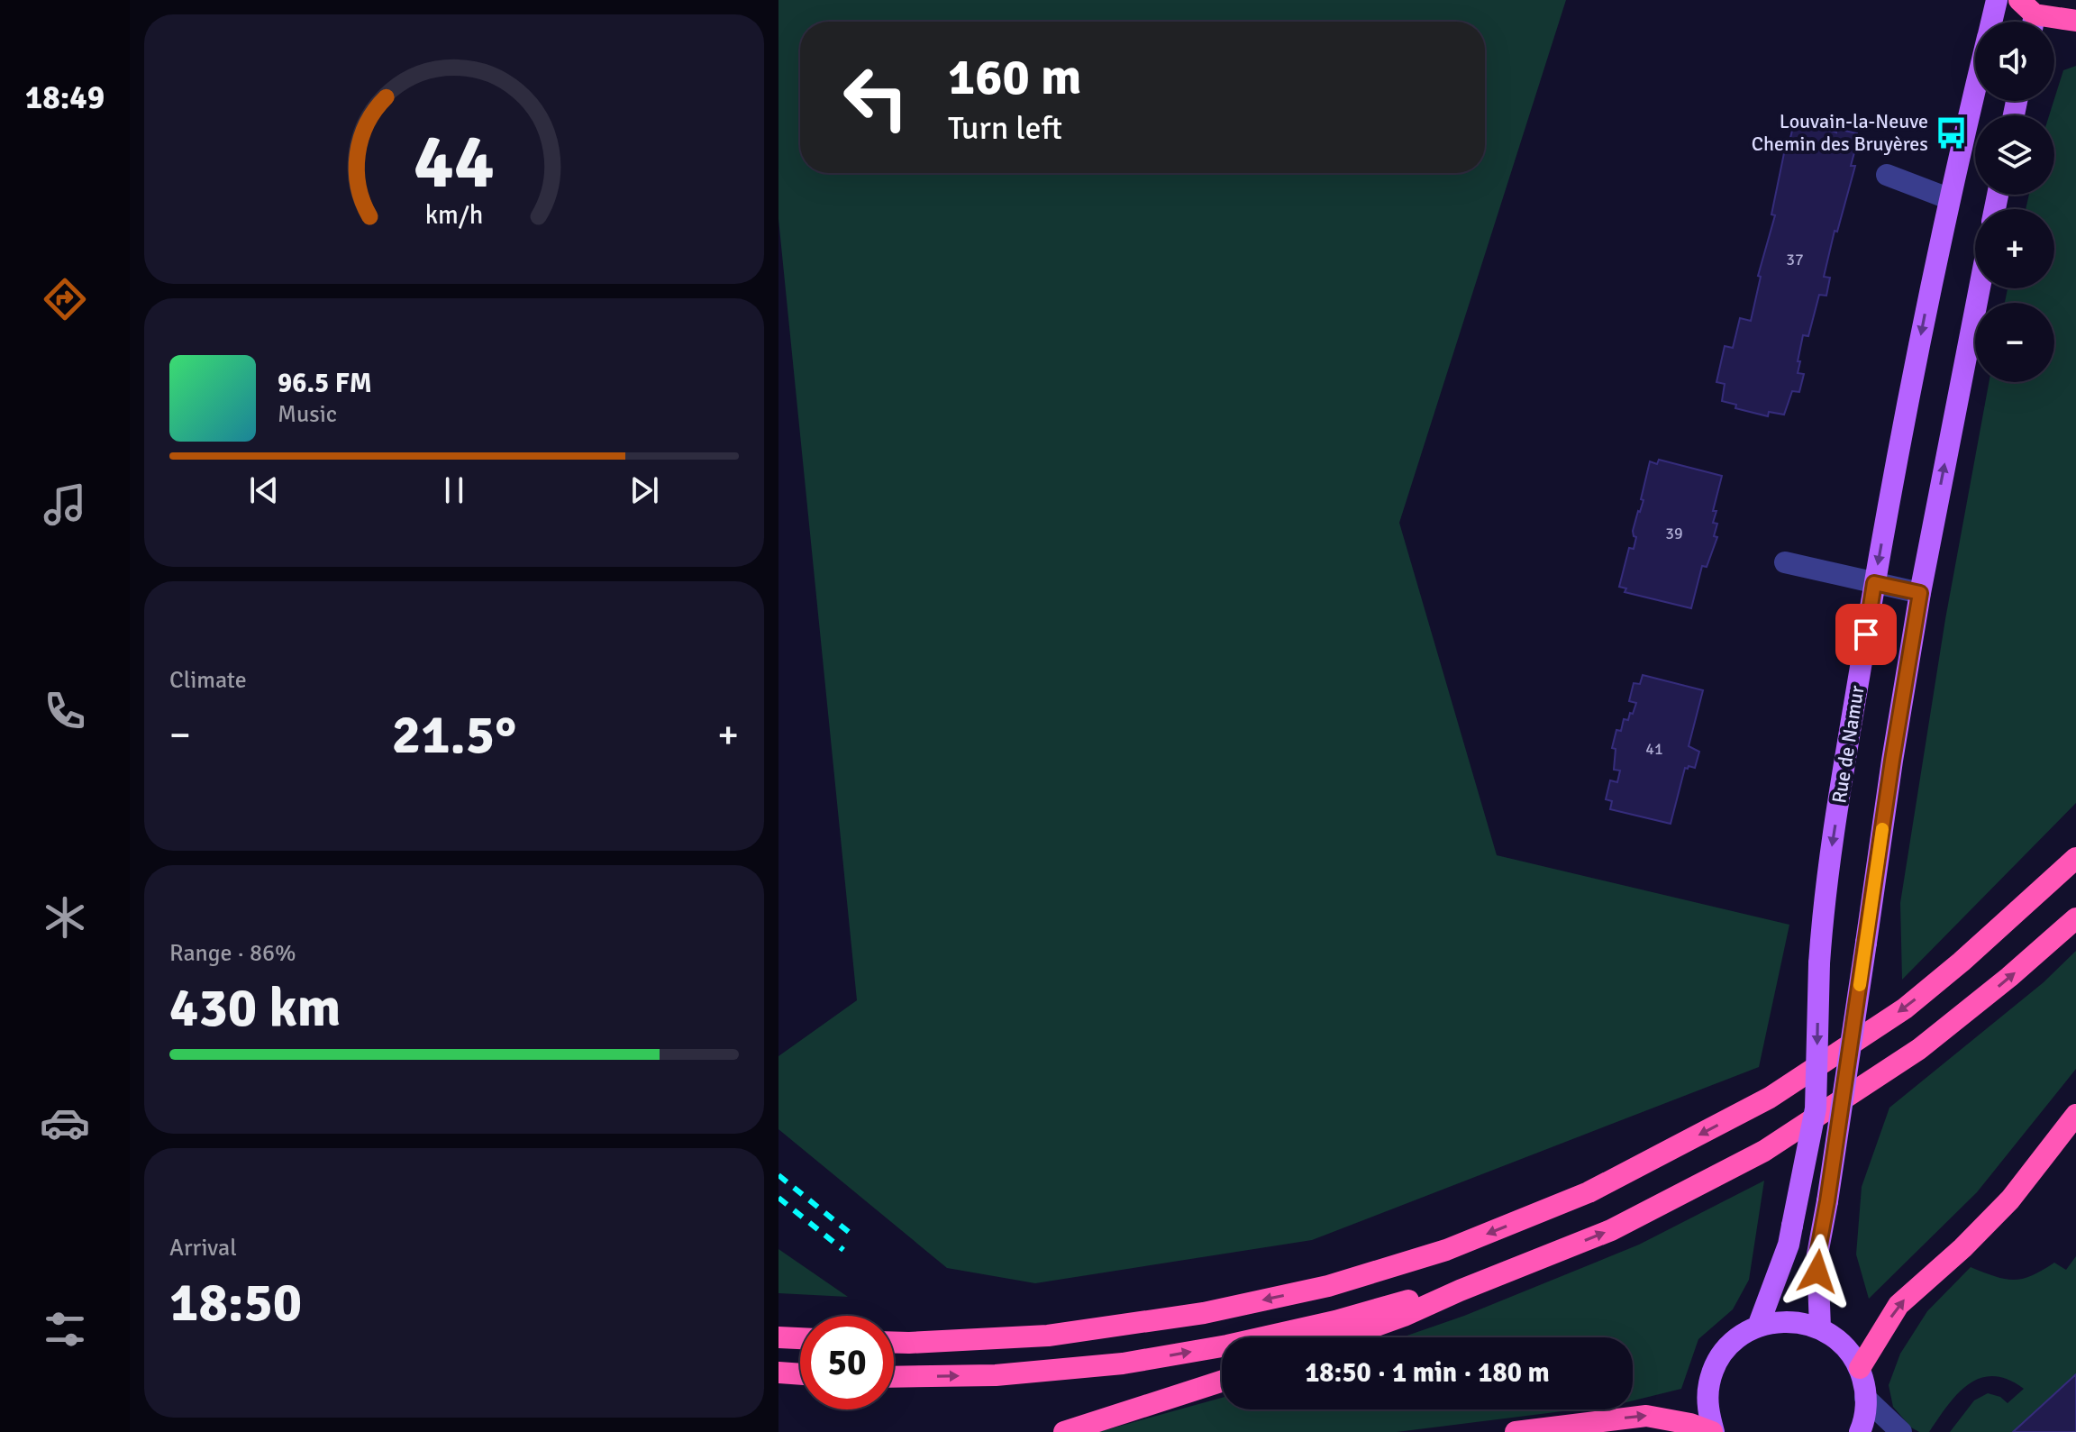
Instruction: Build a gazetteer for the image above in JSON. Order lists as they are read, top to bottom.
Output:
{
  "streets": {
    "main road": ["Rue de Namur"]
  },
  "places": {
    "bus stop": ["Louvain-la-Neuve Chemin des Bruyères"]
  },
  "house_numbers": ["37", "39", "41"],
  "page": {
    "tabs": "18:49",
    "map_buttons": ["+", "−"],
    "turn": ["160 m", "Turn left"],
    "song": ["96.5 FM", "Music"],
    "tile": [
      "Climate",
      ["Range · 86%", "430 km"],
      ["Arrival", "18:50"]
    ],
    "heat": ["−", "21.5°", "+"],
    "limit": "50",
    "trip": "18:50 · 1 min · 180 m",
    "gauge": ["44", "km/h"]
  }
}
